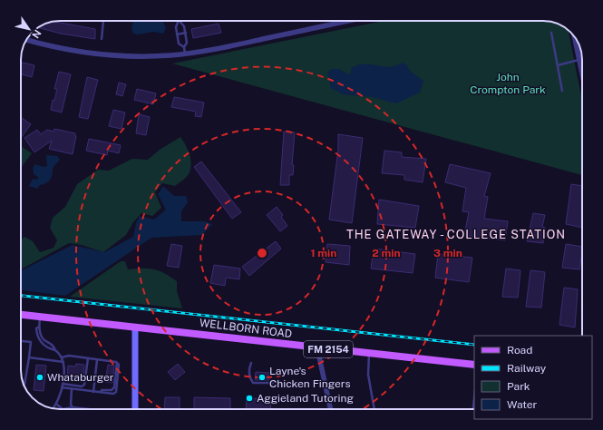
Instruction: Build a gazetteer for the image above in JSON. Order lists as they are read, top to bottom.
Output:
{
  "streets": {
    "main road": ["WELLBORN ROAD", "FM 2154"]
  },
  "districts": ["THE GATEWAY - COLLEGE STATION"],
  "parks": ["John Crompton Park"],
  "places": ["Whataburger", "Layne's Chicken Fingers", "Aggieland Tutoring"],
  "legend": [
    "Road",
    "Railway",
    "Park",
    "Water"
  ],
  "north": "bottom right",
  "rings": ["1 min", "2 min", "3 min"]
}
